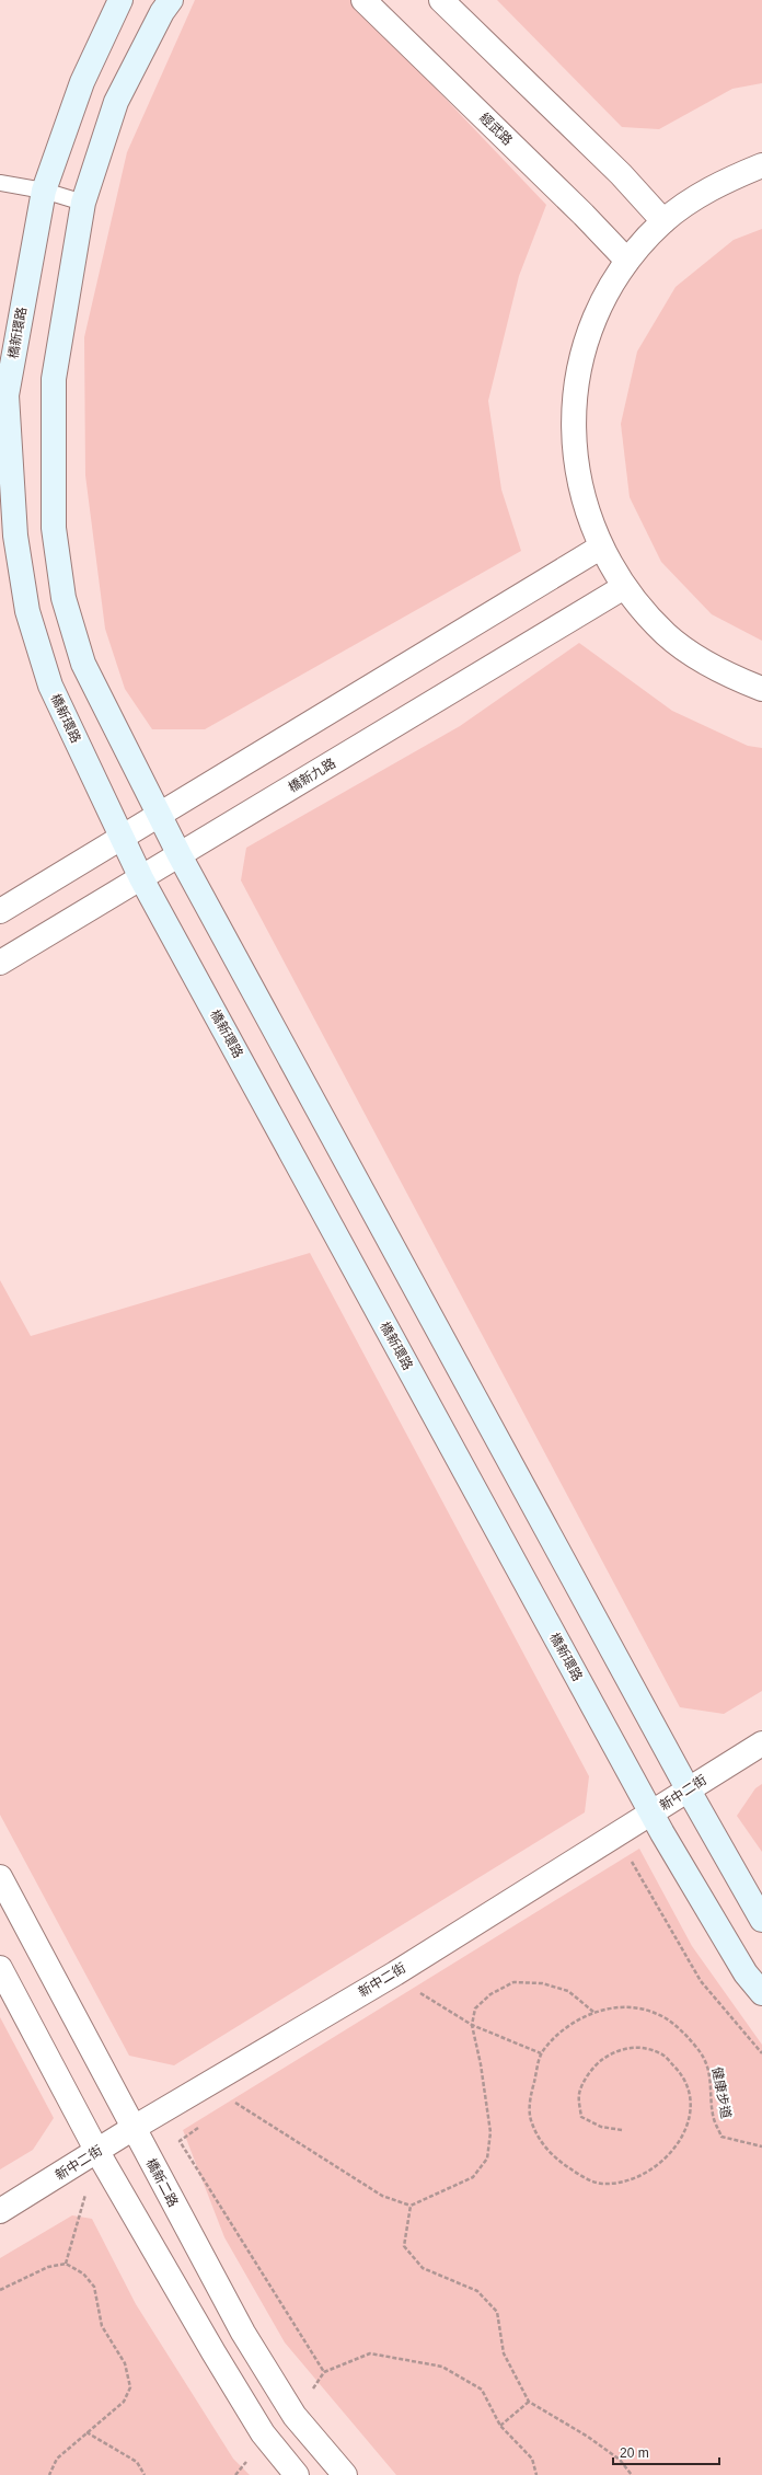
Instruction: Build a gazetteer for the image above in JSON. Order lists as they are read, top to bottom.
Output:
{
  "streets": {
    "street": [
      "經武路",
      "橋新環路",
      "橋新九路",
      "新中二街",
      "橋新二路"
    ],
    "path": ["健康步道"]
  },
  "crossings": [
    ["橋新環路", "橋新九路"],
    ["橋新環路", "新中二街"],
    ["新中二街", "橋新二路"]
  ],
  "scale_bar": "20 m"
}
